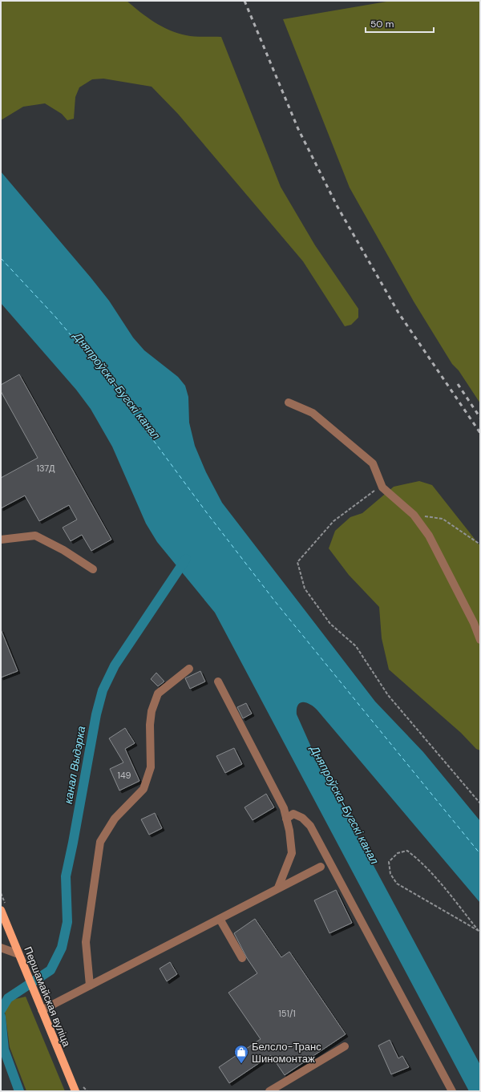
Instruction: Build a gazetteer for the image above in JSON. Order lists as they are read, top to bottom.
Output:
{
  "streets": {
    "main road": ["Першамайская вуліца"]
  },
  "water": ["Дняпроўска-Бугскі канал", "канал Выдэрка"],
  "places": {
    "shop": ["Белсло-Транс Шиномонтаж"]
  },
  "house_numbers": ["137Д", "149", "151/1"],
  "scale_bar": "50 m"
}
